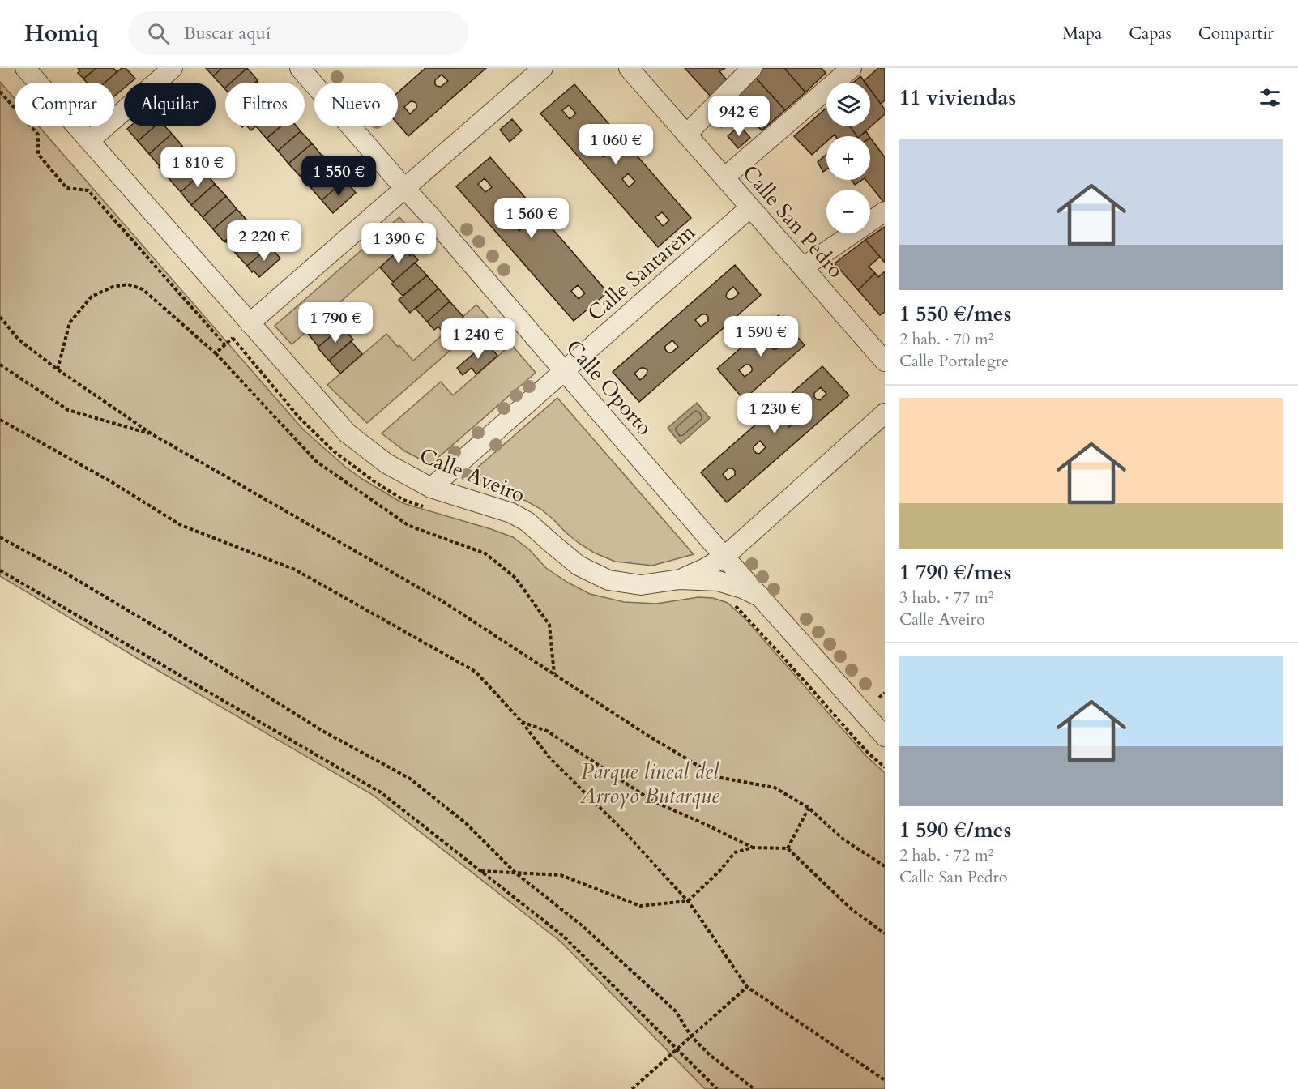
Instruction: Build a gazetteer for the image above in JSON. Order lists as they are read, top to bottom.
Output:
{
  "streets": {
    "street": [
      "Calle San Pedro",
      "Calle Santarem",
      "Calle Oporto",
      "Calle Aveiro"
    ]
  },
  "crossings": [
    ["Calle San Pedro", "Calle Santarem"],
    ["Calle Santarem", "Calle Oporto"],
    ["Calle Santarem", "Calle Aveiro"],
    ["Calle Oporto", "Calle Aveiro"]
  ],
  "parks": ["Parque lineal del Arroyo Butarque"],
  "page": {
    "header": "Homiq",
    "search": "Buscar aquí",
    "nav": ["Mapa", "Capas", "Compartir"],
    "heading": "11 viviendas",
    "map_buttons": ["+", "−"],
    "chip": [
      "Comprar",
      "Alquilar",
      "Filtros",
      "Nuevo"
    ],
    "price": [
      "942 €",
      "1 060 €",
      "1 810 €",
      "1 550 €",
      "1 560 €",
      "2 220 €",
      "1 390 €",
      "1 790 €",
      "1 590 €",
      "1 240 €",
      "1 230 €"
    ],
    "list": [
      {
        "name": "1 550 €/mes",
        "note": "2 hab. · 70 m² · Calle Portalegre"
      },
      {
        "name": "1 790 €/mes",
        "note": "3 hab. · 77 m² · Calle Aveiro"
      },
      {
        "name": "1 590 €/mes",
        "note": "2 hab. · 72 m² · Calle San Pedro"
      }
    ]
  }
}
